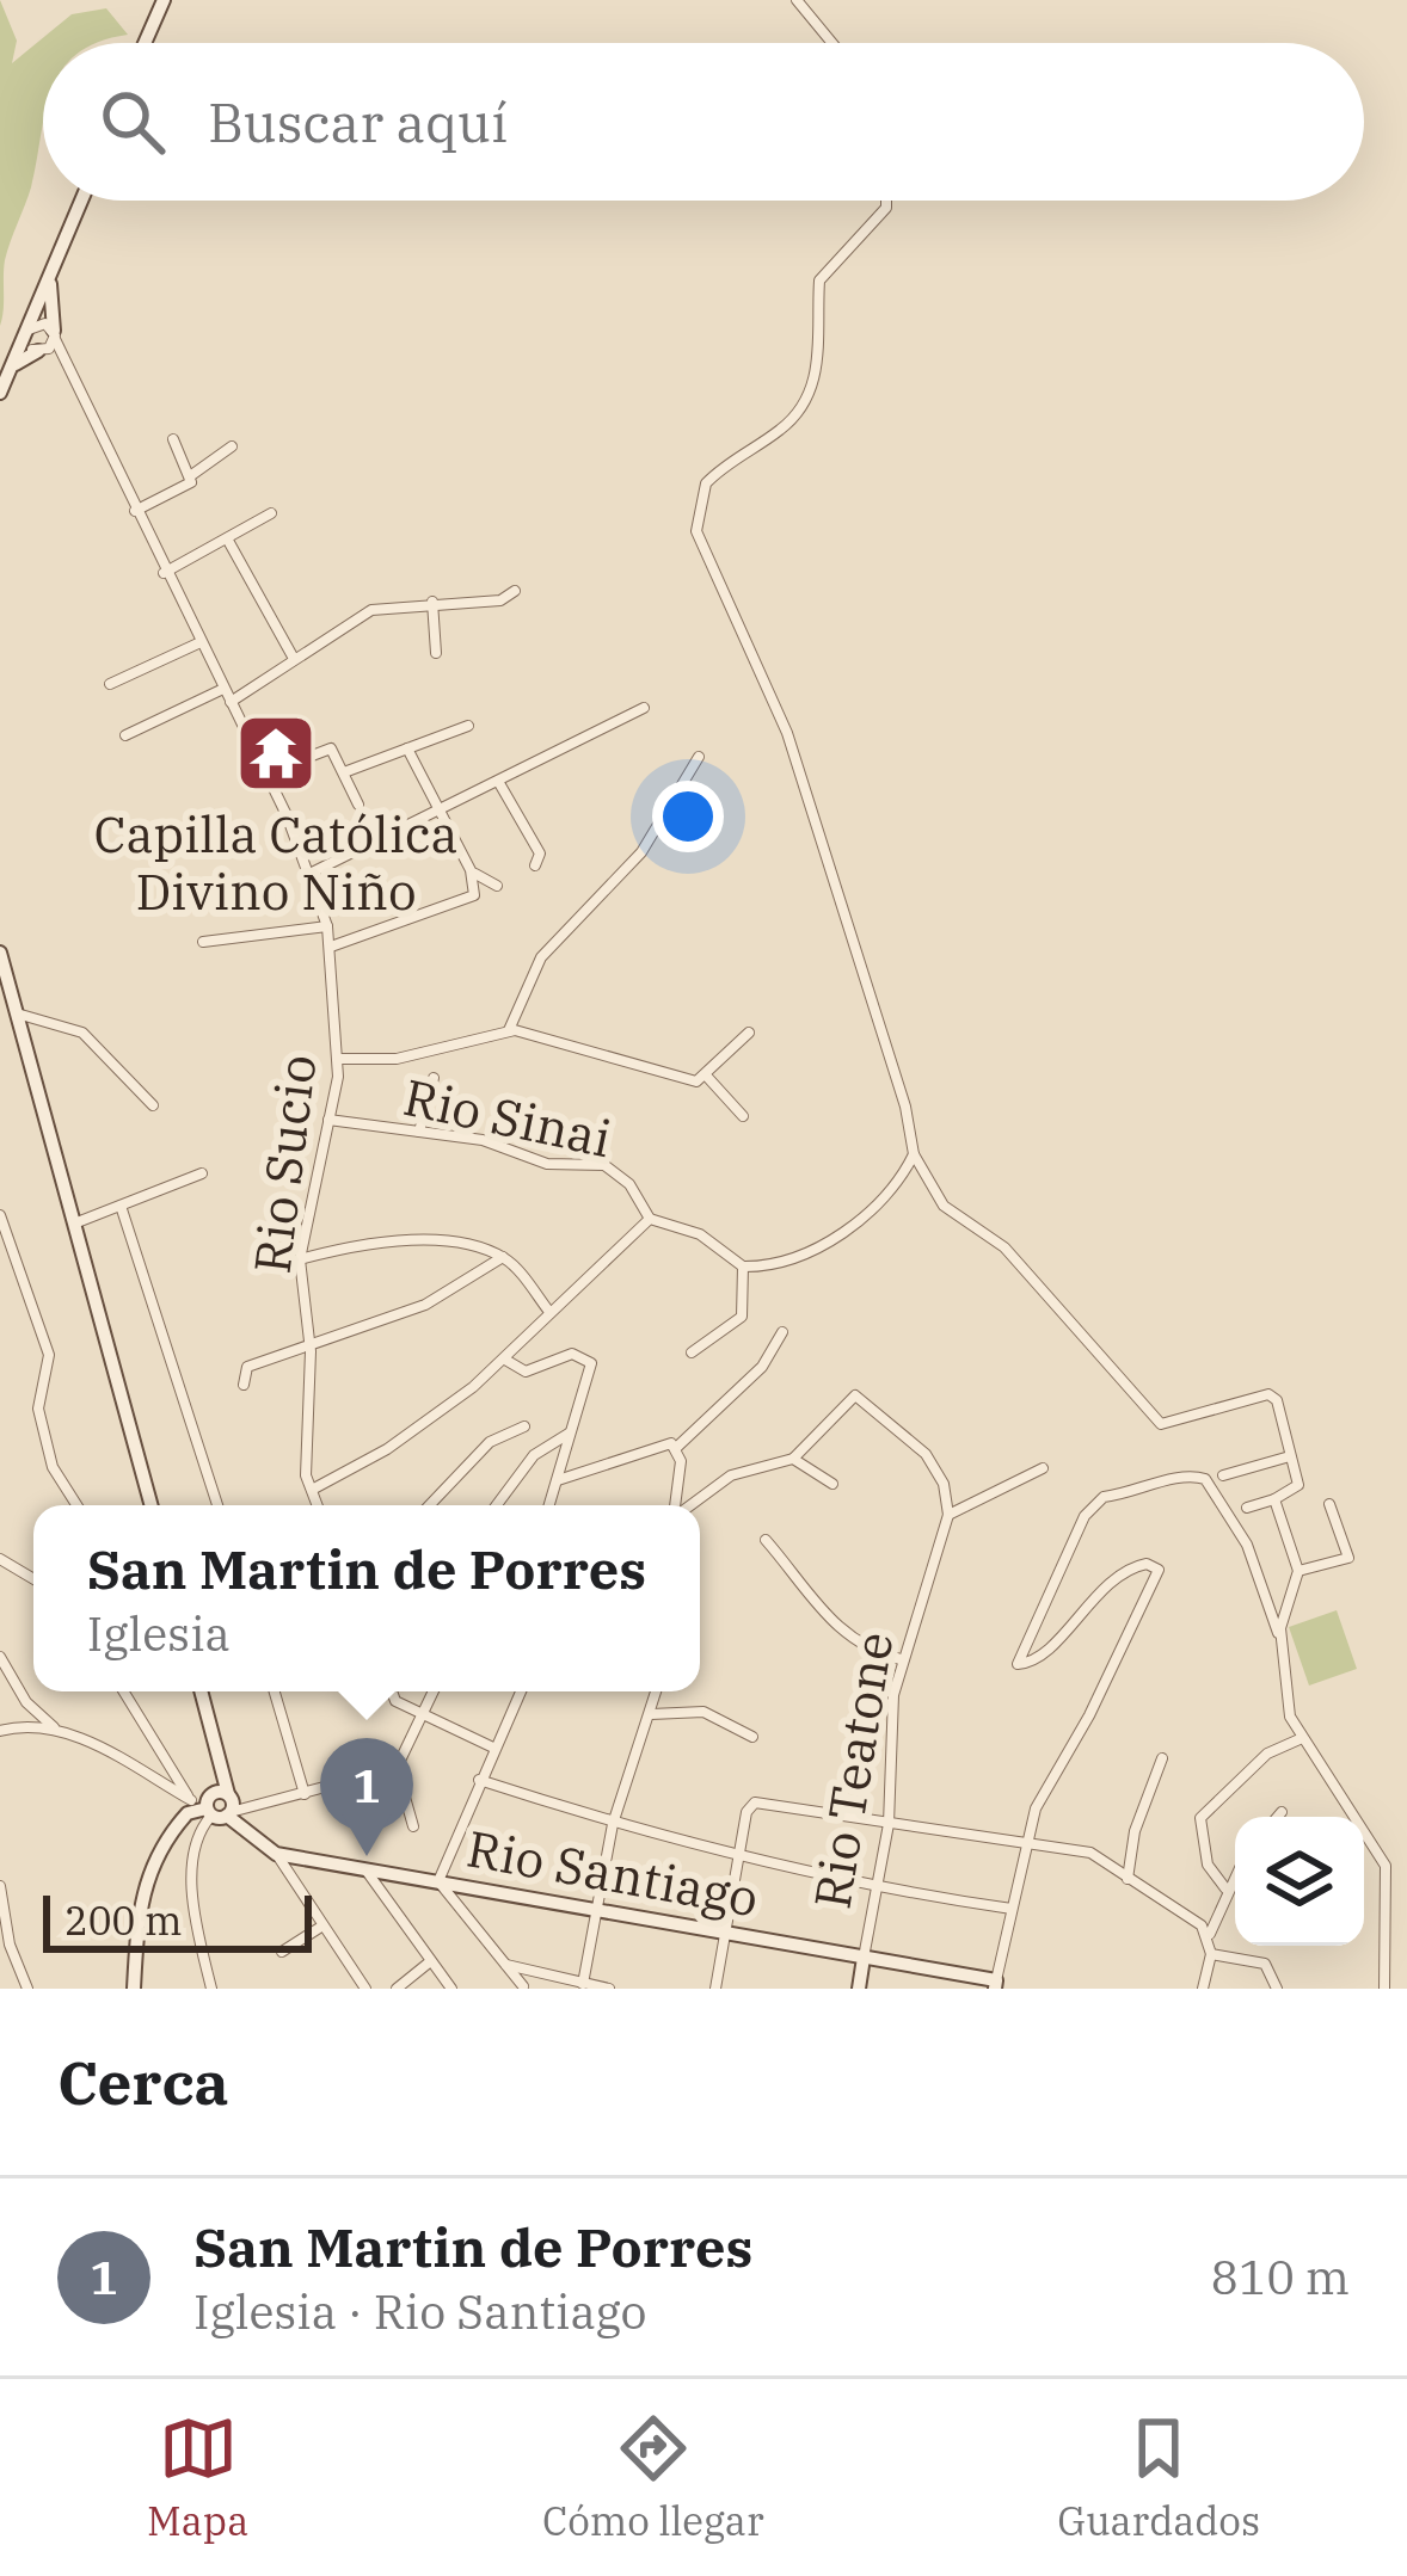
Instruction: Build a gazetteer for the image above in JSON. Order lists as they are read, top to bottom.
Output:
{
  "streets": {
    "street": [
      "Rio Sinai",
      "Rio Sucio",
      "Rio Teatone",
      "Rio Santiago"
    ]
  },
  "crossings": [
    ["Rio Sinai", "Rio Sucio"],
    ["Rio Teatone", "Rio Santiago"]
  ],
  "places": {
    "temple": ["Capilla Católica Divino Niño"]
  },
  "scale_bar": "200 m",
  "page": {
    "search": "Buscar aquí",
    "popup": ["San Martin de Porres", "Iglesia"],
    "pins": "1",
    "scale": "200 m",
    "heading": "Cerca",
    "list": [
      {
        "mark": "1",
        "name": "San Martin de Porres",
        "note": "Iglesia · Rio Santiago",
        "value": "810 m"
      }
    ],
    "nav": ["Mapa", "Cómo llegar", "Guardados"]
  }
}
